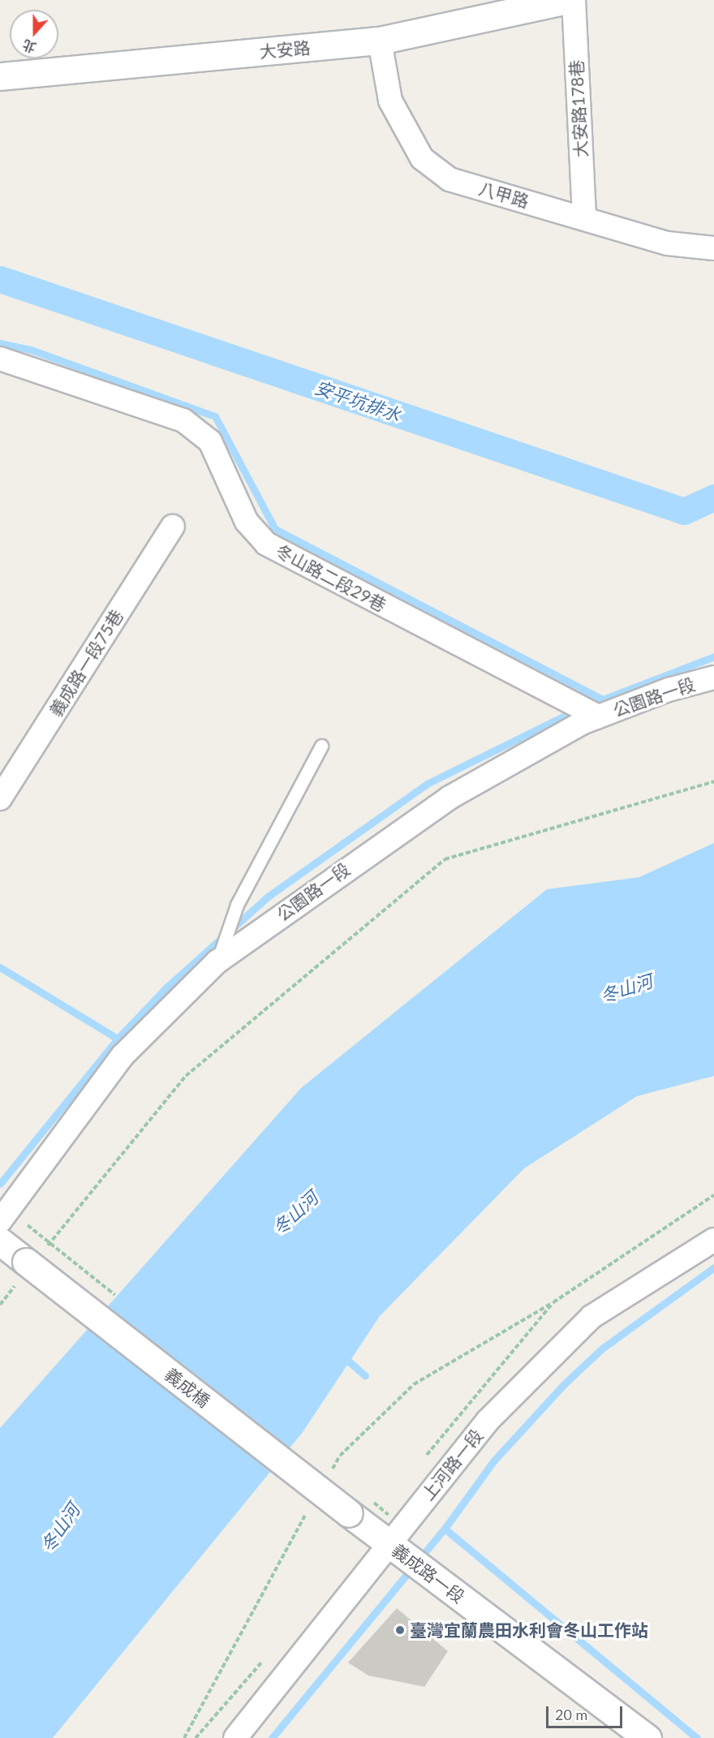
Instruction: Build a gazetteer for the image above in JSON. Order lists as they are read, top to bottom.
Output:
{
  "streets": {
    "street": [
      "大安路",
      "大安路178巷",
      "八甲路",
      "冬山路二段29巷",
      "義成路一段75巷",
      "公園路一段",
      "義成橋",
      "上河路一段",
      "義成路一段"
    ]
  },
  "crossings": [
    ["大安路", "八甲路"],
    ["大安路178巷", "八甲路"],
    ["冬山路二段29巷", "公園路一段"],
    ["義成橋", "義成路一段"],
    ["上河路一段", "義成路一段"]
  ],
  "water": ["安平坑排水", "冬山河"],
  "places": ["臺灣宜蘭農田水利會冬山工作站"],
  "scale_bar": "20 m",
  "north": "bottom"
}
